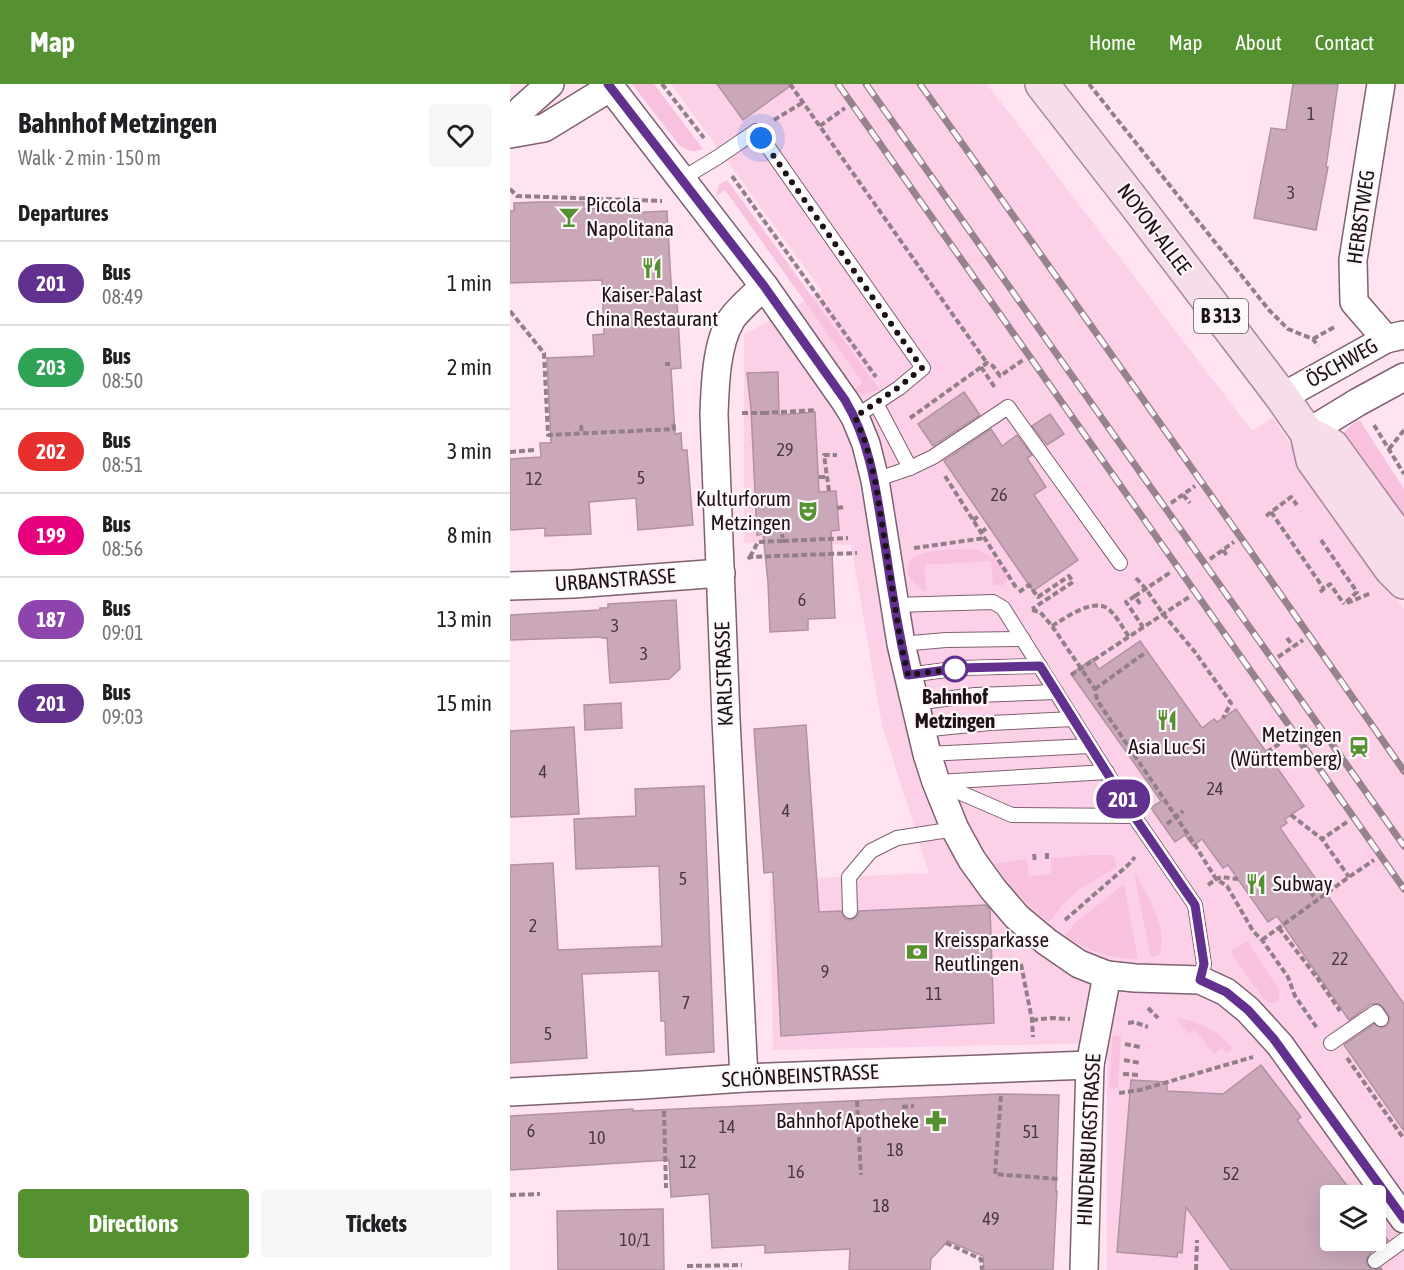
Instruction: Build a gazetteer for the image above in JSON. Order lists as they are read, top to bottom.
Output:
{
  "streets": {
    "main road": ["NOYON-ALLEE", "B 313"],
    "street": [
      "HERBSTWEG",
      "ÖSCHWEG",
      "URBANSTRASSE",
      "KARLSTRASSE",
      "SCHÖNBEINSTRASSE",
      "HINDENBURGSTRASSE"
    ]
  },
  "crossings": [
    ["HERBSTWEG", "ÖSCHWEG"],
    ["NOYON-ALLEE", "ÖSCHWEG"],
    ["URBANSTRASSE", "KARLSTRASSE"],
    ["KARLSTRASSE", "SCHÖNBEINSTRASSE"],
    ["SCHÖNBEINSTRASSE", "HINDENBURGSTRASSE"]
  ],
  "places": {
    "bar": ["Piccola Napolitana"],
    "restaurant": ["Kaiser-Palast China Restaurant", "Asia Luc Si", "Subway"],
    "theatre": ["Kulturforum Metzingen"],
    "other": ["Bahnhof Metzingen"],
    "station": ["Metzingen (Württemberg)"],
    "bank": ["Kreissparkasse Reutlingen"],
    "pharmacy": ["Bahnhof Apotheke"]
  },
  "lines": ["bus line 201"],
  "house_numbers": [
    "1",
    "3",
    "29",
    "5",
    "12",
    "26",
    "6",
    "3",
    "3",
    "4",
    "24",
    "4",
    "5",
    "2",
    "22",
    "9",
    "11",
    "7",
    "5",
    "14",
    "6",
    "51",
    "10",
    "18",
    "12",
    "16",
    "52",
    "18",
    "49",
    "10/1"
  ],
  "page": {
    "header": "Map",
    "nav": [
      "Home",
      "Map",
      "About",
      "Contact"
    ],
    "heading": [
      ["Bahnhof Metzingen", "Walk · 2 min · 150 m"],
      "Departures"
    ],
    "on_map": "201",
    "list": [
      {
        "mark": "201",
        "name": "Bus",
        "note": "08:49",
        "value": "1 min"
      },
      {
        "mark": "203",
        "name": "Bus",
        "note": "08:50",
        "value": "2 min"
      },
      {
        "mark": "202",
        "name": "Bus",
        "note": "08:51",
        "value": "3 min"
      },
      {
        "mark": "199",
        "name": "Bus",
        "note": "08:56",
        "value": "8 min"
      },
      {
        "mark": "187",
        "name": "Bus",
        "note": "09:01",
        "value": "13 min"
      },
      {
        "mark": "201",
        "name": "Bus",
        "note": "09:03",
        "value": "15 min"
      }
    ],
    "buttons": ["Directions", "Tickets"]
  }
}
